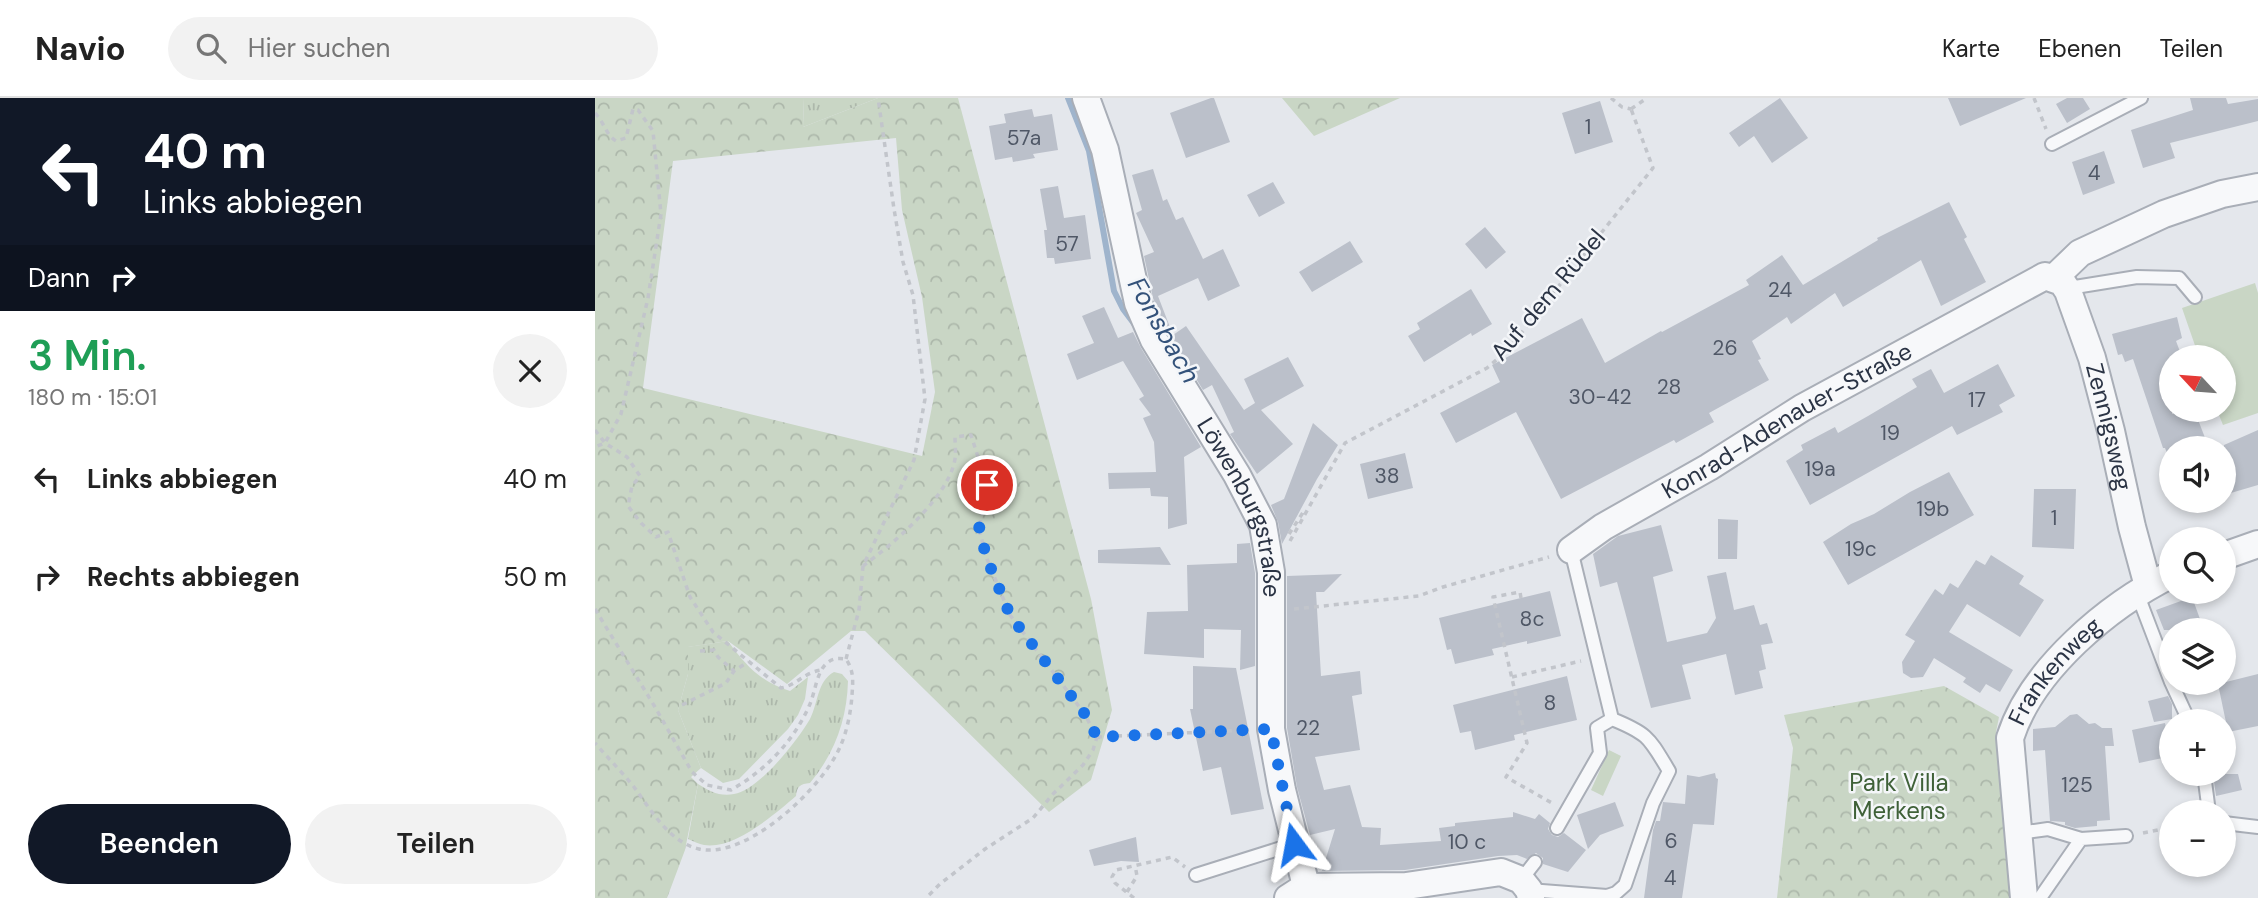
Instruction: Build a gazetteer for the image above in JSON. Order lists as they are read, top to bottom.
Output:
{
  "streets": {
    "street": [
      "Konrad-Adenauer-Straße",
      "Zennigsweg",
      "Löwenburgstraße",
      "Frankenweg"
    ],
    "path": ["Auf dem Rüdel"]
  },
  "crossings": [
    ["Auf dem Rüdel", "Löwenburgstraße"],
    ["Konrad-Adenauer-Straße", "Zennigsweg"],
    ["Zennigsweg", "Frankenweg"]
  ],
  "water": ["Fonsbach"],
  "parks": ["Park Villa Merkens"],
  "house_numbers": [
    "1",
    "57a",
    "4",
    "57",
    "24",
    "26",
    "28",
    "30-42",
    "17",
    "19",
    "19a",
    "38",
    "19b",
    "1",
    "19c",
    "8c",
    "8",
    "22",
    "125",
    "6",
    "10 c",
    "4"
  ],
  "north": "top left",
  "page": {
    "header": "Navio",
    "search": "Hier suchen",
    "nav": ["Karte", "Ebenen", "Teilen"],
    "turn": ["40 m", "Links abbiegen"],
    "then": "Dann",
    "heading": ["3 Min.", "180 m · 15:01"],
    "map_buttons": ["+", "−"],
    "list": [
      {
        "name": "Links abbiegen",
        "value": "40 m"
      },
      {
        "name": "Rechts abbiegen",
        "value": "50 m"
      }
    ],
    "buttons": ["Beenden", "Teilen"]
  }
}
